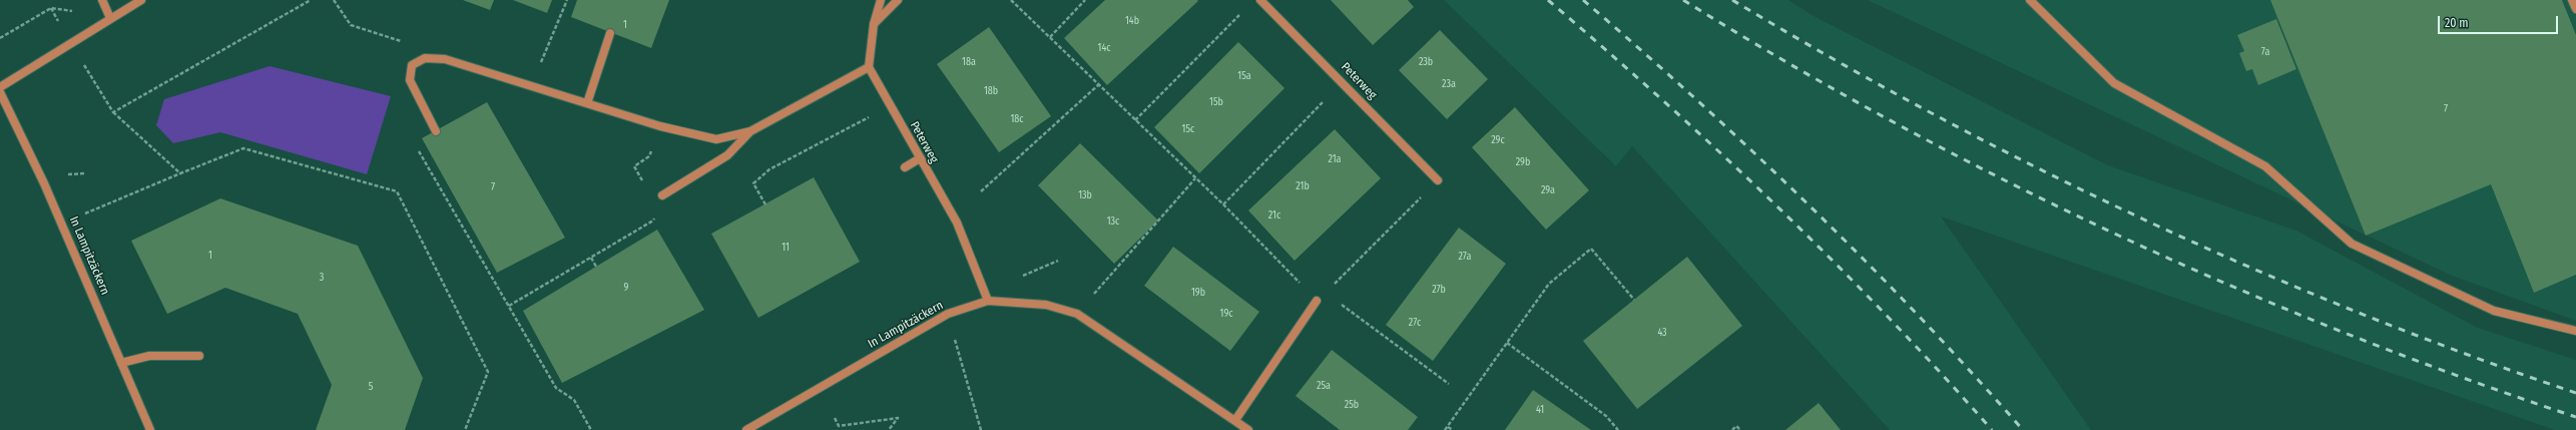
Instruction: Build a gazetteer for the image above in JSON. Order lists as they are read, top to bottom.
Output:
{
  "streets": {
    "street": ["Peterweg", "In Lampitzäckern"]
  },
  "crossings": [
    ["Peterweg", "In Lampitzäckern"]
  ],
  "house_numbers": [
    "14b",
    "1",
    "14c",
    "7a",
    "18a",
    "23b",
    "15a",
    "23a",
    "18b",
    "15b",
    "7",
    "18c",
    "15c",
    "29c",
    "21a",
    "29b",
    "21b",
    "7",
    "29a",
    "13b",
    "21c",
    "13c",
    "11",
    "1",
    "27a",
    "3",
    "9",
    "27b",
    "19b",
    "19c",
    "27c",
    "43",
    "25a",
    "5",
    "25b",
    "41"
  ],
  "scale_bar": "20 m"
}
